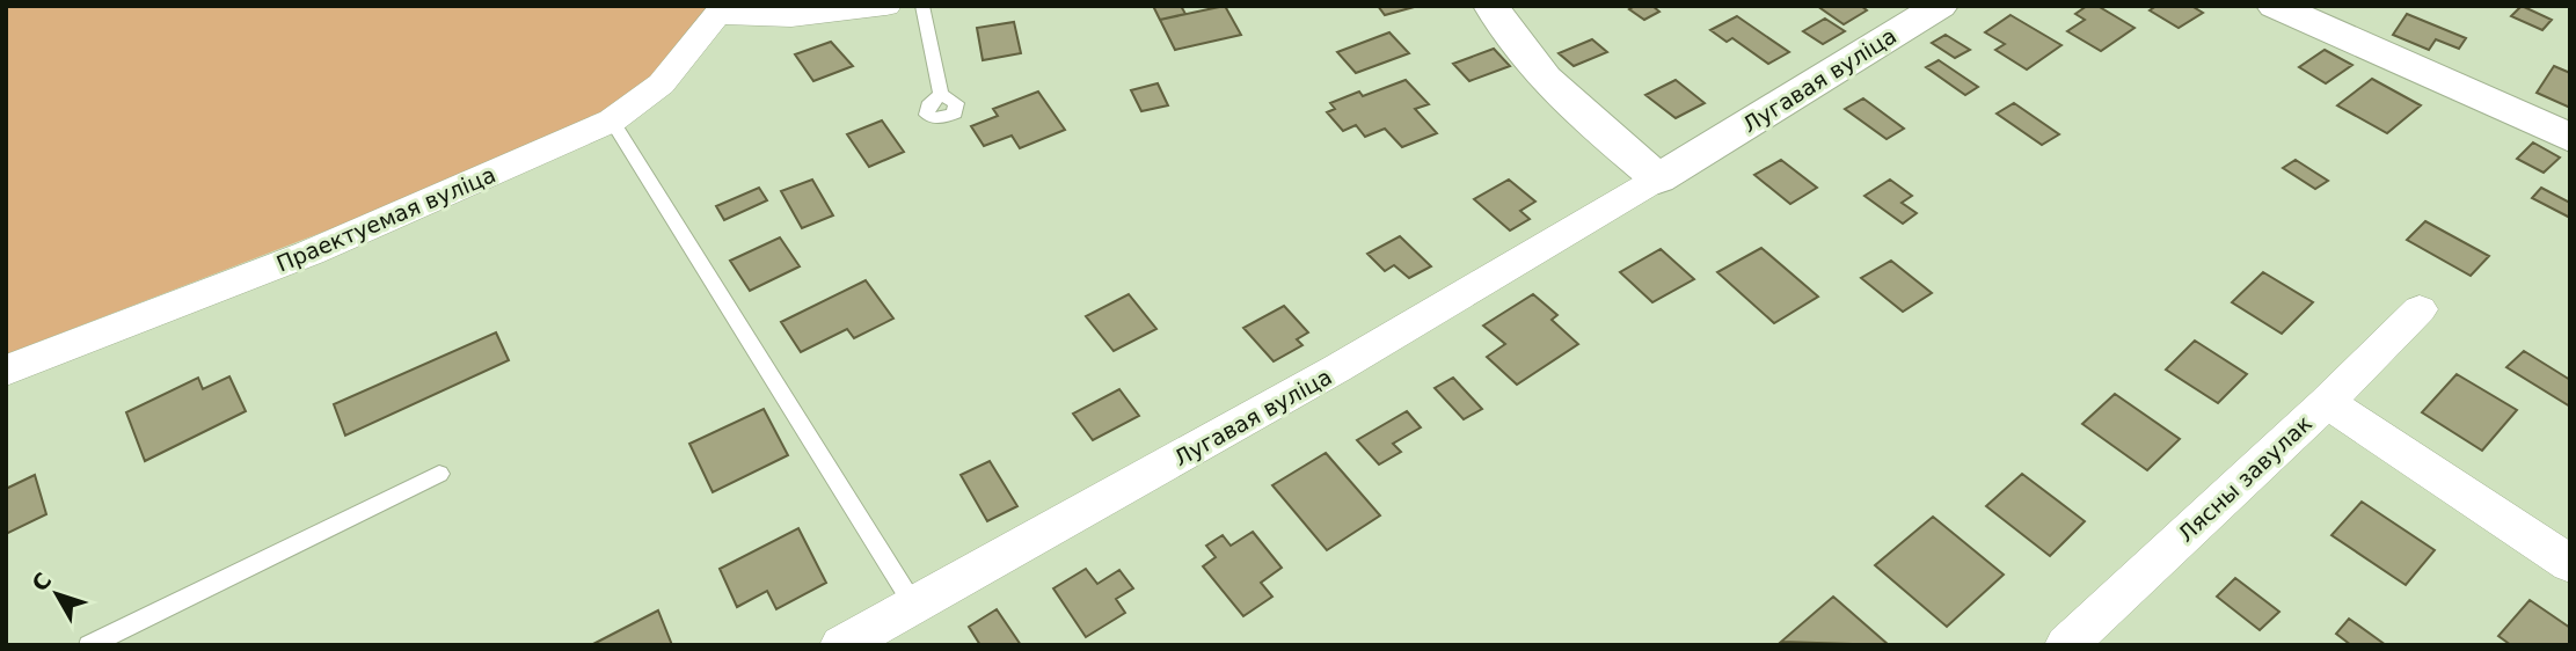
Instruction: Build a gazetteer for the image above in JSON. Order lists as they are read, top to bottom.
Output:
{
  "streets": {
    "street": ["Лугавая вуліца", "Праектуемая вуліца", "Лясны завулак"]
  },
  "north": "top left"
}
